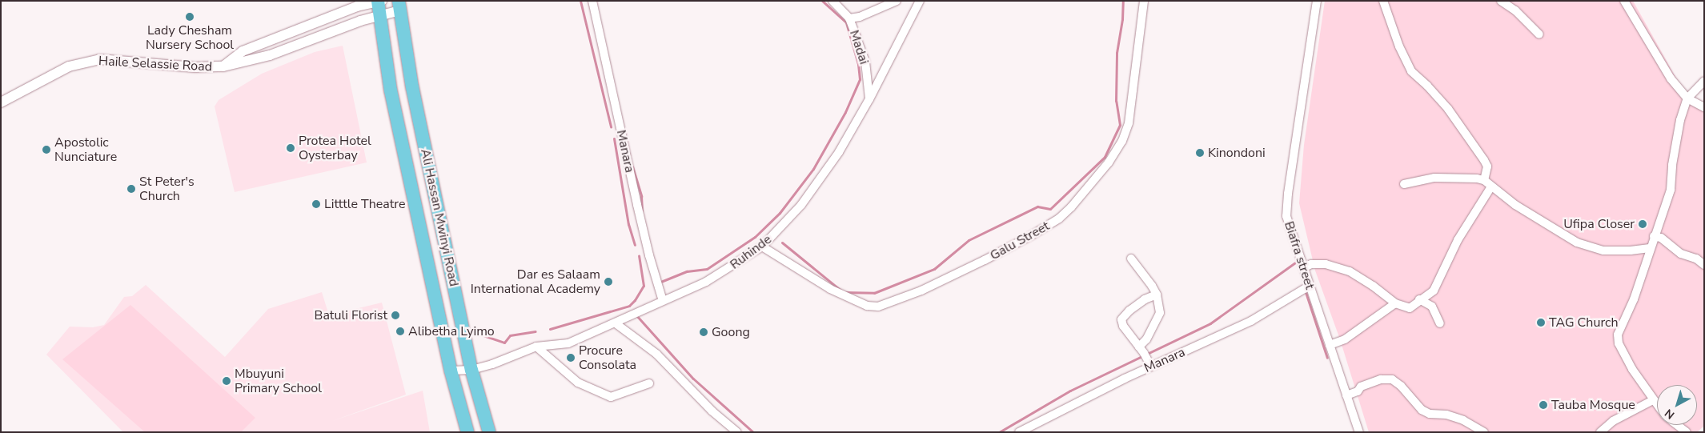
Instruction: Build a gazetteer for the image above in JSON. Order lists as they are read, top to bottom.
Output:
{
  "streets": {
    "highway": ["Ali Hassan Mwinyi Road"],
    "street": [
      "Madai",
      "Haile Selassie Road",
      "Manara",
      "Galu Street",
      "Ruhinde",
      "Biafra street"
    ]
  },
  "crossings": [
    ["Madai", "Ruhinde"],
    ["Haile Selassie Road", "Ali Hassan Mwinyi Road"],
    ["Manara", "Ruhinde"],
    ["Manara", "Biafra street"],
    ["Ali Hassan Mwinyi Road", "Ruhinde"],
    ["Galu Street", "Ruhinde"]
  ],
  "places": [
    "Lady Chesham Nursery School",
    "Protea Hotel Oysterbay",
    "Apostolic Nunciature",
    "Kinondoni",
    "St Peter's Church",
    "Litttle Theatre",
    "Ufipa Closer",
    "Dar es Salaam International Academy",
    "Batuli Florist",
    "TAG Church",
    "Alibetha Lyimo",
    "Goong",
    "Procure Consolata",
    "Mbuyuni Primary School",
    "Tauba Mosque"
  ],
  "north": "bottom left"
}
